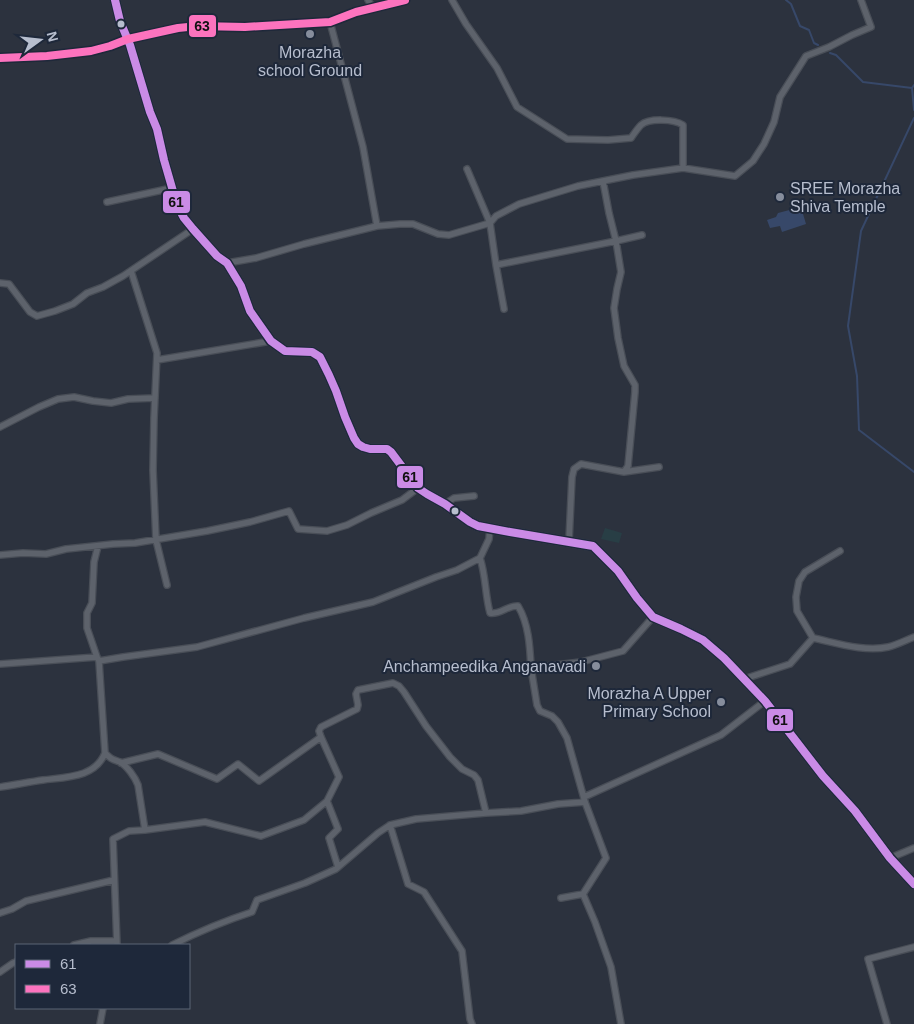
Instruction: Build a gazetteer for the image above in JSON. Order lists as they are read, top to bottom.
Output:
{
  "places": [
    "Morazha school Ground",
    "SREE Morazha Shiva Temple",
    "Anchampeedika Anganavadi",
    "Morazha A Upper Primary School"
  ],
  "lines": ["transit line 61", "transit line 63"],
  "legend": ["61", "63"],
  "north": "right"
}
